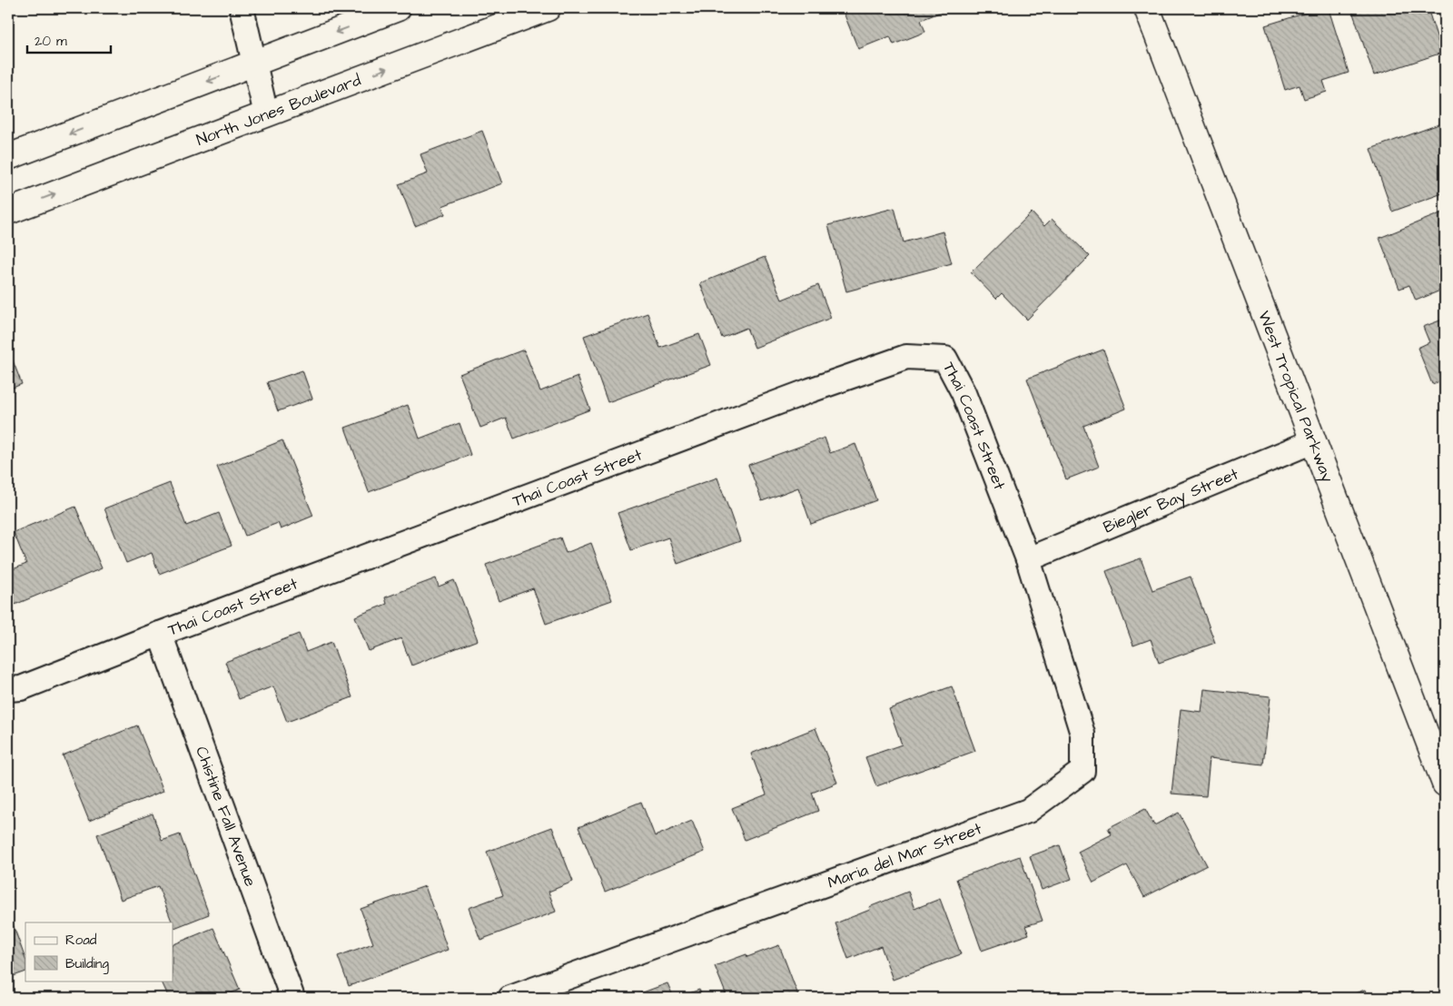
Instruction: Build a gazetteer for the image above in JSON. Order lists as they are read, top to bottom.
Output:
{
  "streets": {
    "main road": ["North Jones Boulevard", "West Tropical Parkway"],
    "street": [
      "Thai Coast Street",
      "Biegler Bay Street",
      "Chistine Fall Avenue",
      "Maria del Mar Street"
    ]
  },
  "crossings": [
    ["West Tropical Parkway", "Biegler Bay Street"],
    ["Thai Coast Street", "Biegler Bay Street"],
    ["Thai Coast Street", "Chistine Fall Avenue"],
    ["Thai Coast Street", "Maria del Mar Street"],
    ["Biegler Bay Street", "Maria del Mar Street"]
  ],
  "legend": ["Road", "Building"],
  "scale_bar": "20 m"
}
